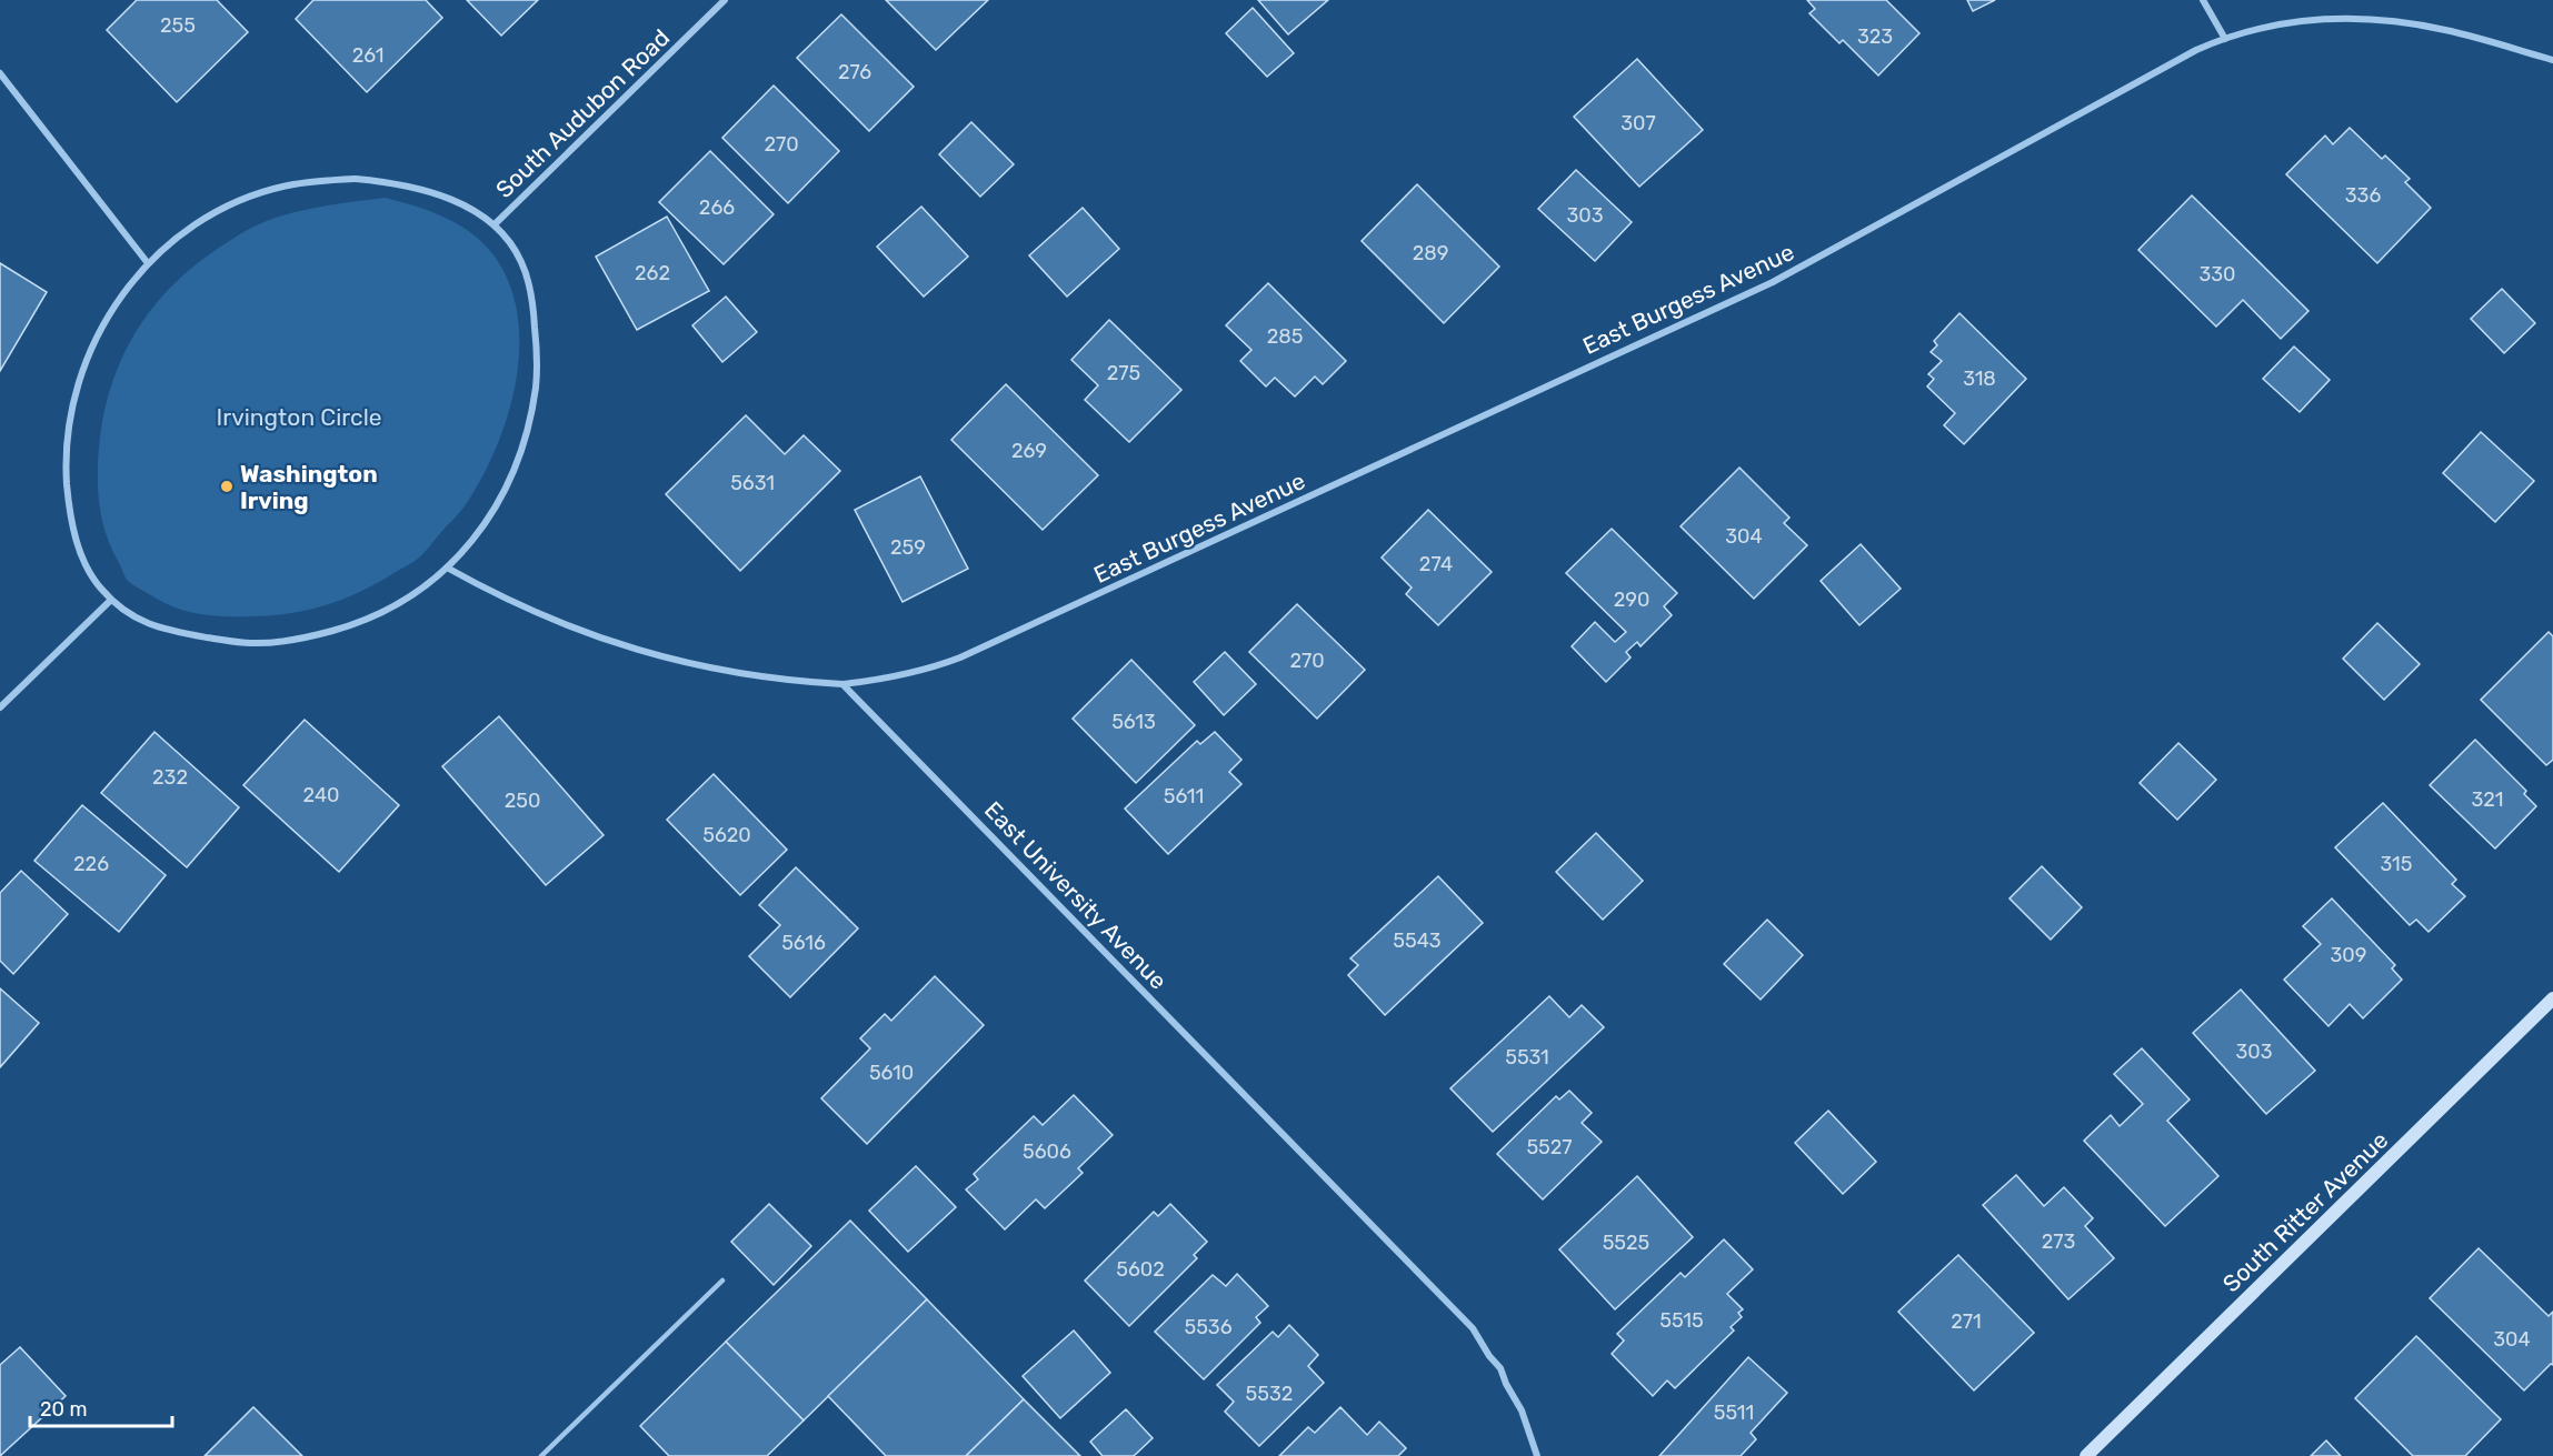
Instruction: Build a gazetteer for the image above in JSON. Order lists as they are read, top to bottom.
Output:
{
  "streets": {
    "street": [
      "South Audubon Road",
      "East Burgess Avenue",
      "East University Avenue",
      "South Ritter Avenue"
    ]
  },
  "crossings": [
    ["East Burgess Avenue", "East University Avenue"]
  ],
  "parks": ["Irvington Circle"],
  "places": ["Washington Irving"],
  "house_numbers": [
    "255",
    "323",
    "261",
    "276",
    "307",
    "270",
    "336",
    "266",
    "303",
    "289",
    "262",
    "330",
    "285",
    "275",
    "318",
    "269",
    "5631",
    "304",
    "259",
    "274",
    "290",
    "270",
    "5613",
    "232",
    "240",
    "5611",
    "321",
    "250",
    "5620",
    "226",
    "315",
    "5543",
    "5616",
    "309",
    "303",
    "5531",
    "5610",
    "5527",
    "5606",
    "273",
    "5525",
    "5602",
    "5515",
    "271",
    "5536",
    "304",
    "5532",
    "5511"
  ],
  "scale_bar": "20 m"
}
